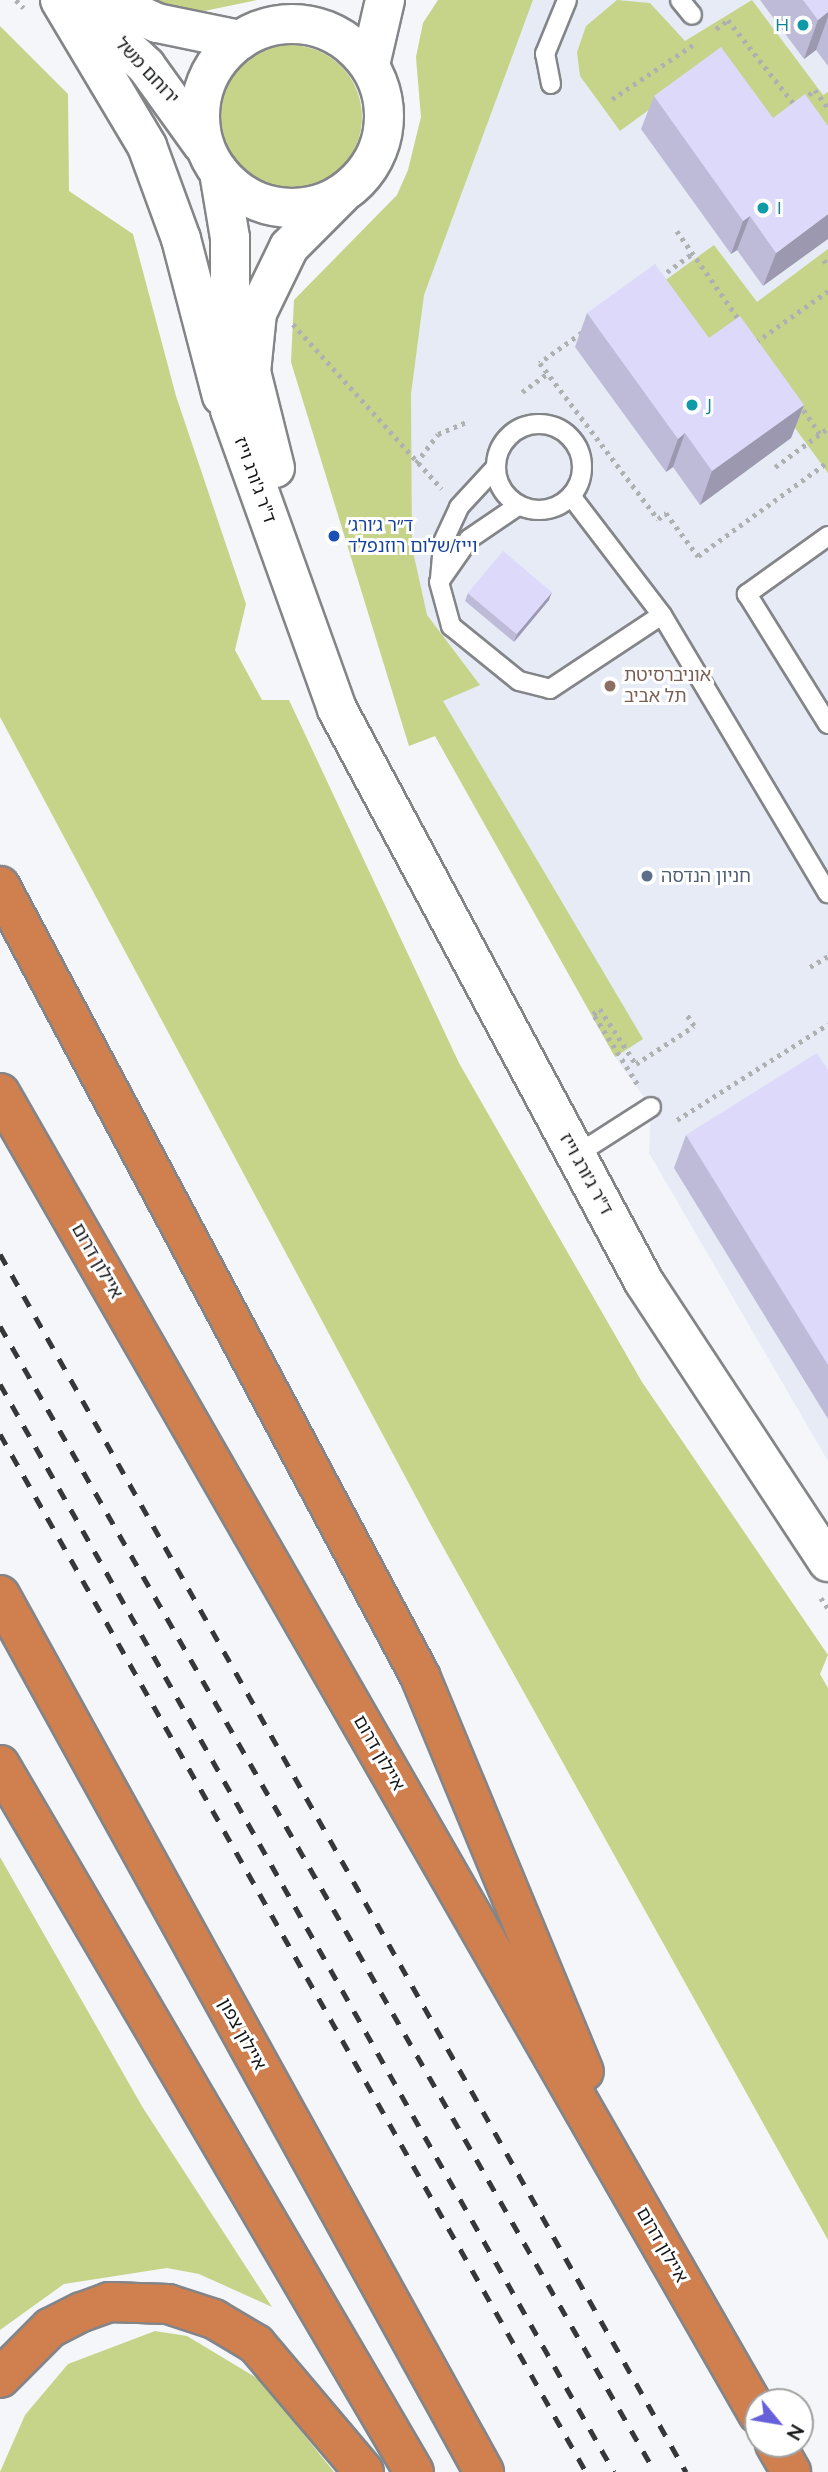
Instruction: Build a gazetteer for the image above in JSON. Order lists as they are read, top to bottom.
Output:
{
  "streets": {
    "highway": ["איילון דרום", "איילון צפון"],
    "street": ["ירוחם משל", "ד\"ר ג'ורג וייז"]
  },
  "crossings": [
    ["ירוחם משל", "ד\"ר ג'ורג וייז"]
  ],
  "places": [
    "H",
    "I",
    "J",
    "ד״ר ג׳ורג׳ וייז/שלום רוזנפלד",
    "אוניברסיטת תל אביב",
    "חניון הנדסה"
  ],
  "north": "bottom right"
}
